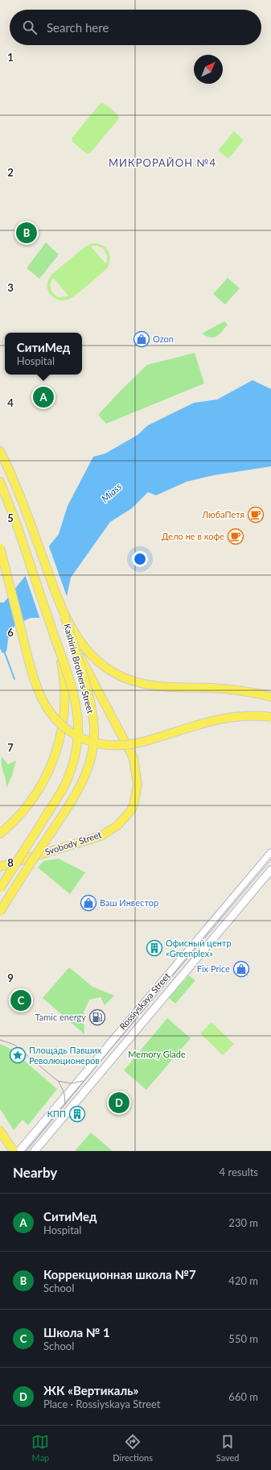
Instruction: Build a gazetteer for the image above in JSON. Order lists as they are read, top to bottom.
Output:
{
  "streets": {
    "main road": ["Kashirin Brothers Street", "Svobody Street", "Rossiyskaya Street"]
  },
  "crossings": [
    ["Kashirin Brothers Street", "Svobody Street"]
  ],
  "districts": ["МИКРОРАЙОН №4"],
  "water": ["Miass"],
  "parks": ["Memory Glade"],
  "places": {
    "shop": ["Ozon", "Ваш Инвестор", "Fix Price"],
    "cafe": ["ЛюбаПетя", "Дело не в кофе"],
    "building": ["Офисный центр «Greenplex»", "КПП"],
    "fuel station": ["Tamic energy"],
    "place": ["Площадь Павших Революционеров"]
  },
  "north": "top right",
  "page": {
    "search": "Search here",
    "pins": [
      "B",
      "A",
      "C",
      "D"
    ],
    "popup": ["СитиМед", "Hospital"],
    "heading": ["Nearby", "4 results"],
    "list": [
      {
        "mark": "A",
        "name": "СитиМед",
        "note": "Hospital",
        "value": "230 m"
      },
      {
        "mark": "B",
        "name": "Коррекционная школа №7",
        "note": "School",
        "value": "420 m"
      },
      {
        "mark": "C",
        "name": "Школа № 1",
        "note": "School",
        "value": "550 m"
      },
      {
        "mark": "D",
        "name": "ЖК «Вертикаль»",
        "note": "Place · Rossiyskaya Street",
        "value": "660 m"
      }
    ],
    "nav": ["Map", "Directions", "Saved"]
  },
  "grid": {
    "rows": [
      "1",
      "2",
      "3",
      "4",
      "5",
      "6",
      "7",
      "8",
      "9"
    ]
  }
}
